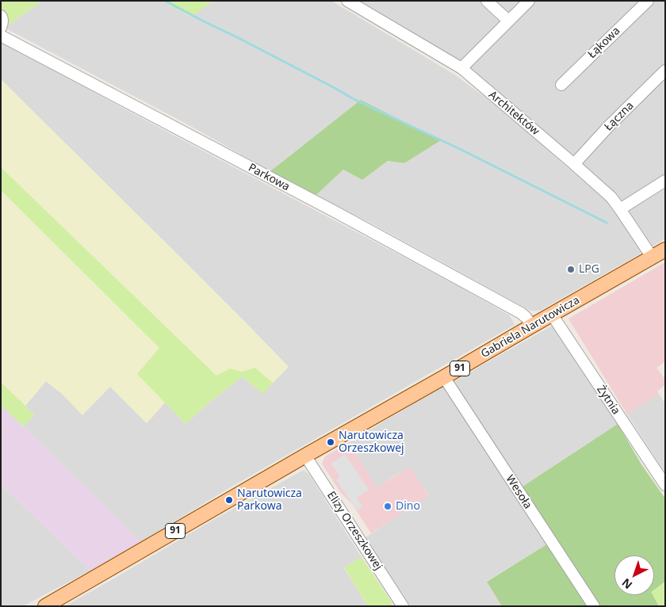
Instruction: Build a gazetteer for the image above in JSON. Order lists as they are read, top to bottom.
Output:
{
  "streets": {
    "main road": ["Gabriela Narutowicza", "91"],
    "street": [
      "Łąkowa",
      "Architektów",
      "Łączna",
      "Parkowa",
      "Żytnia",
      "Wesoła",
      "Elizy Orzeszkowej"
    ]
  },
  "crossings": [
    ["Architektów", "Łączna"],
    ["Architektów", "Gabriela Narutowicza"],
    ["Parkowa", "Gabriela Narutowicza"],
    ["Gabriela Narutowicza", "Żytnia"],
    ["Gabriela Narutowicza", "Wesoła"],
    ["Gabriela Narutowicza", "Elizy Orzeszkowej"]
  ],
  "places": [
    "LPG",
    "Narutowicza Orzeszkowej",
    "Narutowicza Parkowa",
    "Dino"
  ],
  "north": "bottom left"
}
